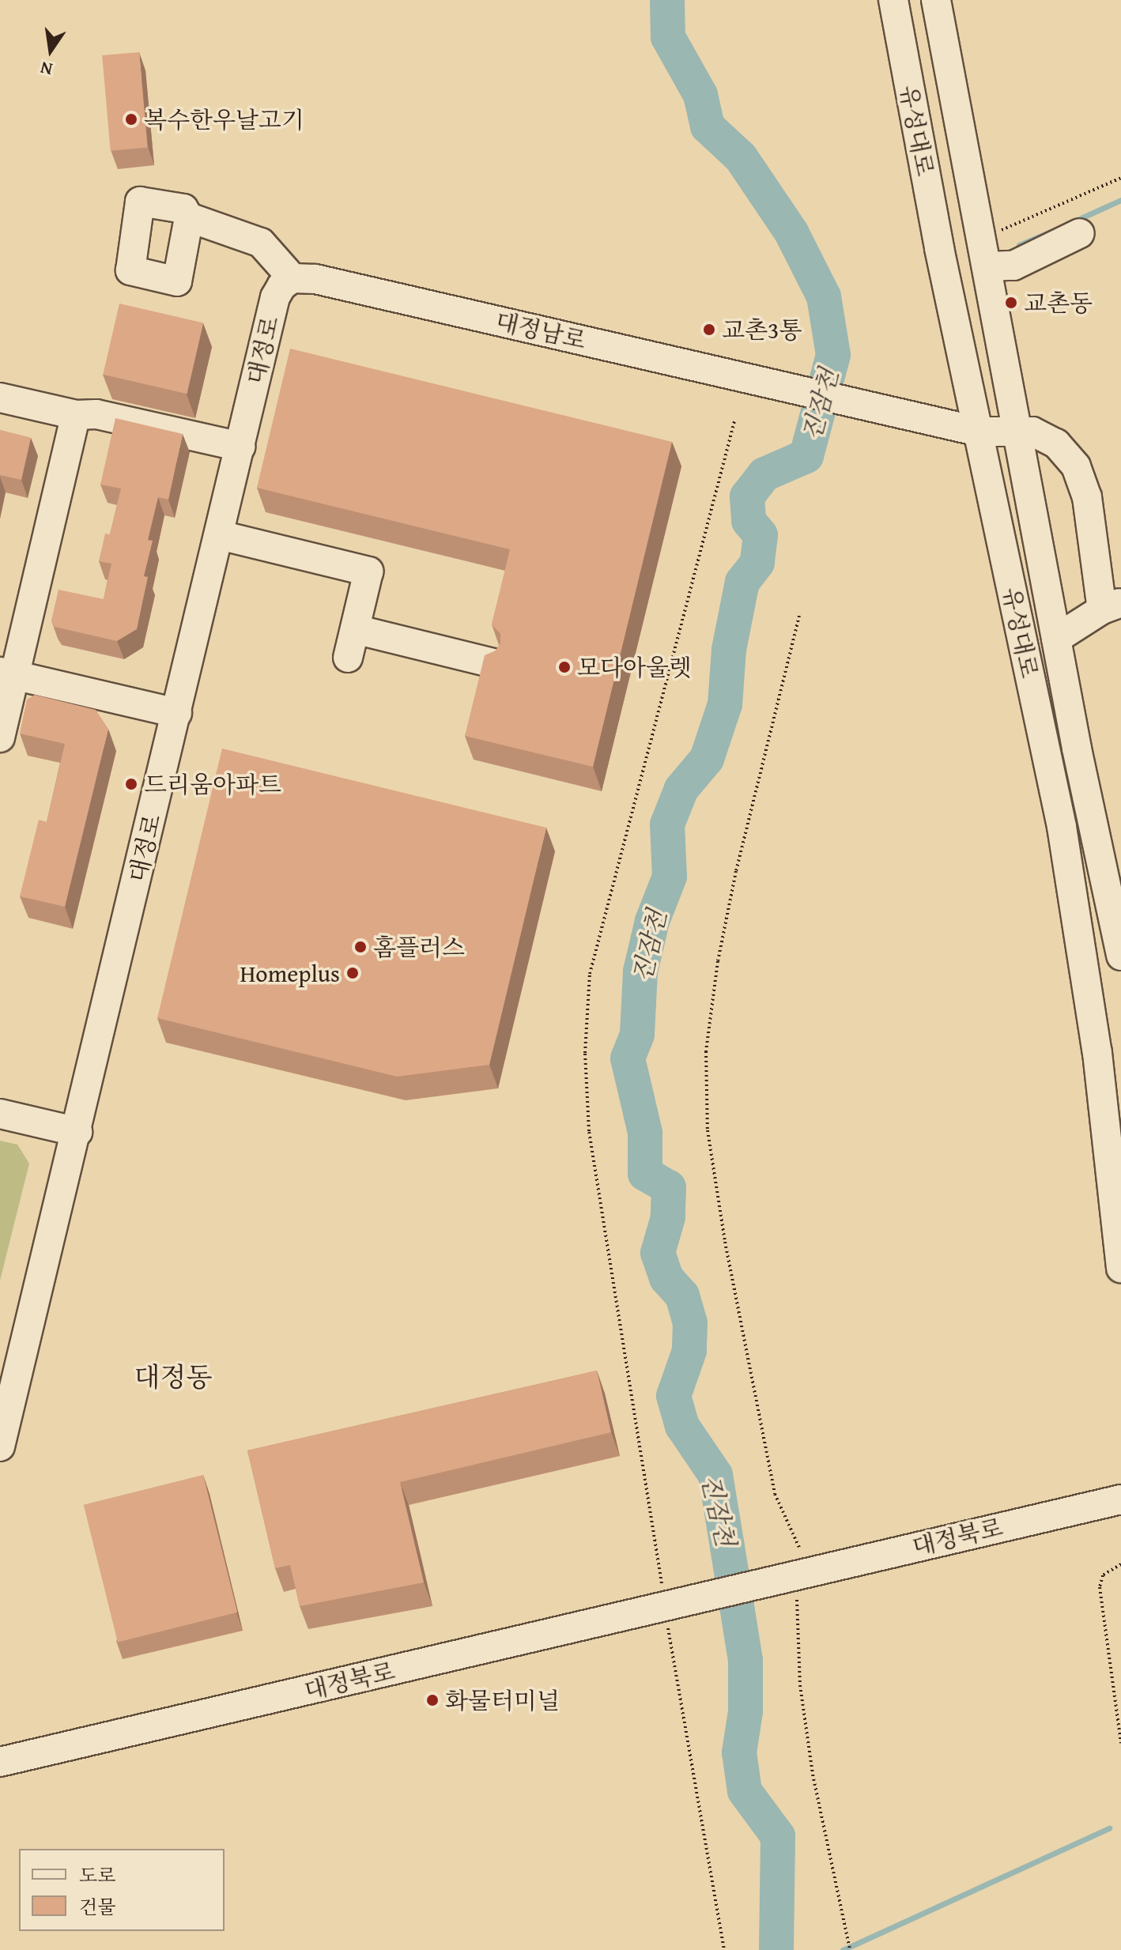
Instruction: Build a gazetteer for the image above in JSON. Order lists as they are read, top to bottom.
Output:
{
  "streets": {
    "street": [
      "유성대로",
      "대정남로",
      "대정로",
      "대정북로"
    ]
  },
  "crossings": [
    ["유성대로", "대정남로"],
    ["대정남로", "대정로"]
  ],
  "districts": ["대정동"],
  "water": ["진잠천"],
  "places": [
    "복수한우날고기",
    "교촌동",
    "교촌3통",
    "모다아울렛",
    "드리움아파트",
    "홈플러스",
    "Homeplus",
    "화물터미널"
  ],
  "legend": ["도로", "건물"],
  "north": "bottom"
}
